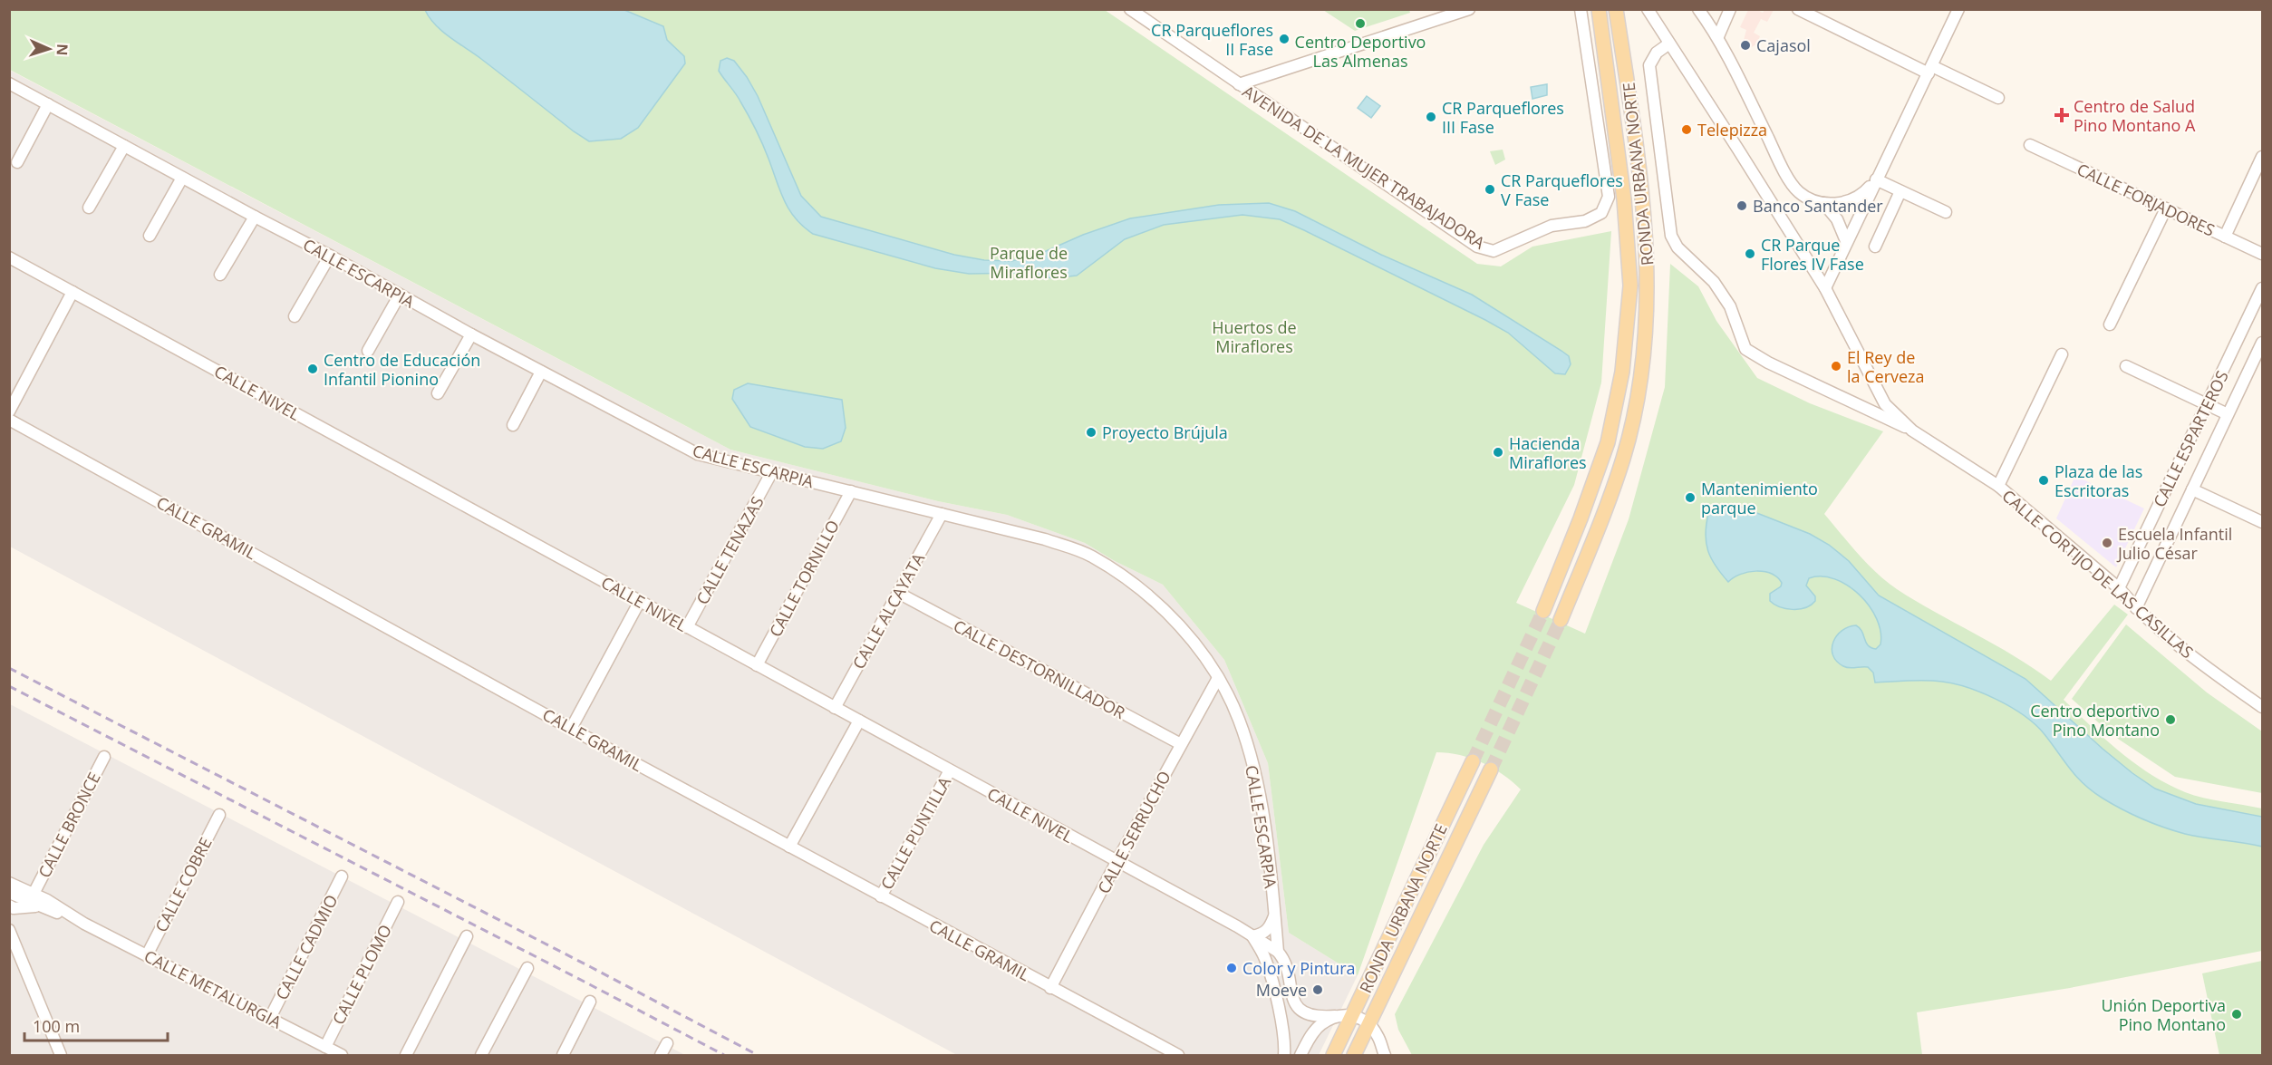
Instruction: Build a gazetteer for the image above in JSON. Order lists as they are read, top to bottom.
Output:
{
  "streets": {
    "main road": ["RONDA URBANA NORTE"],
    "street": [
      "AVENIDA DE LA MUJER TRABAJADORA",
      "CALLE FORJADORES",
      "CALLE ESCARPIA",
      "CALLE NIVEL",
      "CALLE ESPARTEROS",
      "CALLE GRAMIL",
      "CALLE TENAZAS",
      "CALLE CORTIJO DE LAS CASILLAS",
      "CALLE TORNILLO",
      "CALLE ALCAYATA",
      "CALLE DESTORNILLADOR",
      "CALLE BRONCE",
      "CALLE SERRUCHO",
      "CALLE PUNTILLA",
      "CALLE COBRE",
      "CALLE CADMIO",
      "CALLE PLOMO",
      "CALLE METALURGIA"
    ]
  },
  "crossings": [
    ["CALLE ESCARPIA", "CALLE NIVEL"],
    ["CALLE ESCARPIA", "CALLE TENAZAS"],
    ["CALLE ESCARPIA", "CALLE TORNILLO"],
    ["CALLE ESCARPIA", "CALLE ALCAYATA"],
    ["CALLE ESCARPIA", "CALLE SERRUCHO"],
    ["CALLE NIVEL", "CALLE TENAZAS"],
    ["CALLE NIVEL", "CALLE TORNILLO"],
    ["CALLE NIVEL", "CALLE ALCAYATA"],
    ["CALLE NIVEL", "CALLE SERRUCHO"],
    ["CALLE NIVEL", "CALLE PUNTILLA"],
    ["CALLE ESPARTEROS", "CALLE CORTIJO DE LAS CASILLAS"],
    ["CALLE GRAMIL", "CALLE SERRUCHO"],
    ["CALLE GRAMIL", "CALLE PUNTILLA"],
    ["CALLE ALCAYATA", "CALLE DESTORNILLADOR"],
    ["CALLE DESTORNILLADOR", "CALLE SERRUCHO"],
    ["CALLE BRONCE", "CALLE METALURGIA"],
    ["CALLE COBRE", "CALLE METALURGIA"],
    ["CALLE CADMIO", "CALLE METALURGIA"],
    ["CALLE PLOMO", "CALLE METALURGIA"]
  ],
  "parks": ["Parque de Miraflores", "Huertos de Miraflores"],
  "places": {
    "other": [
      "Centro Deportivo Las Almenas",
      "CR Parqueflores II Fase",
      "Cajasol",
      "CR Parqueflores III Fase",
      "Telepizza",
      "CR Parqueflores V Fase",
      "Banco Santander",
      "CR Parque Flores IV Fase",
      "El Rey de la Cerveza",
      "Centro de Educación Infantil Pionino",
      "Proyecto Brújula",
      "Hacienda Miraflores",
      "Plaza de las Escritoras",
      "Mantenimiento parque",
      "Escuela Infantil Julio César",
      "Centro deportivo Pino Montano",
      "Color y Pintura",
      "Moeve",
      "Unión Deportiva Pino Montano"
    ],
    "health": ["Centro de Salud Pino Montano A"]
  },
  "scale_bar": "100 m",
  "north": "right"
}
